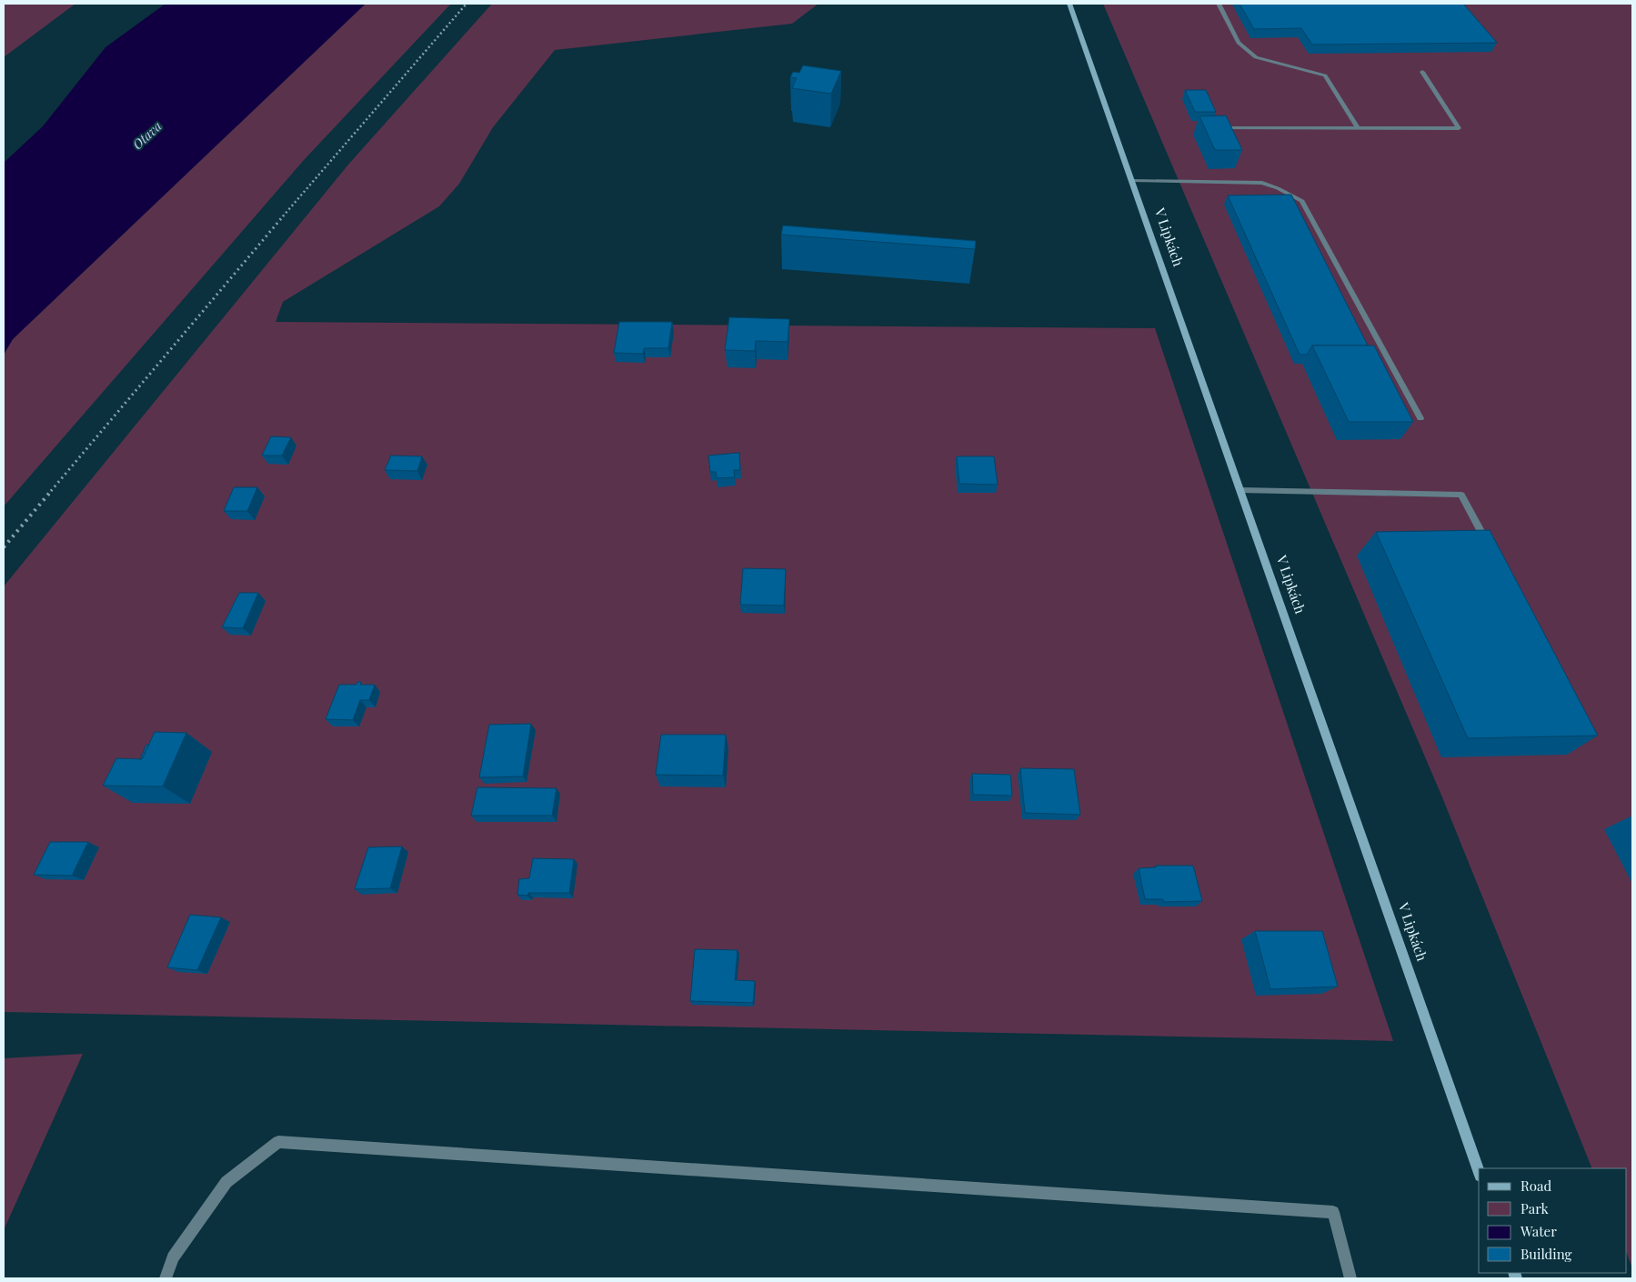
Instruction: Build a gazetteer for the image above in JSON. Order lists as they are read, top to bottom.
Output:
{
  "streets": {
    "street": ["V Lipkách"]
  },
  "water": ["Otava"],
  "legend": [
    "Road",
    "Park",
    "Water",
    "Building"
  ]
}
